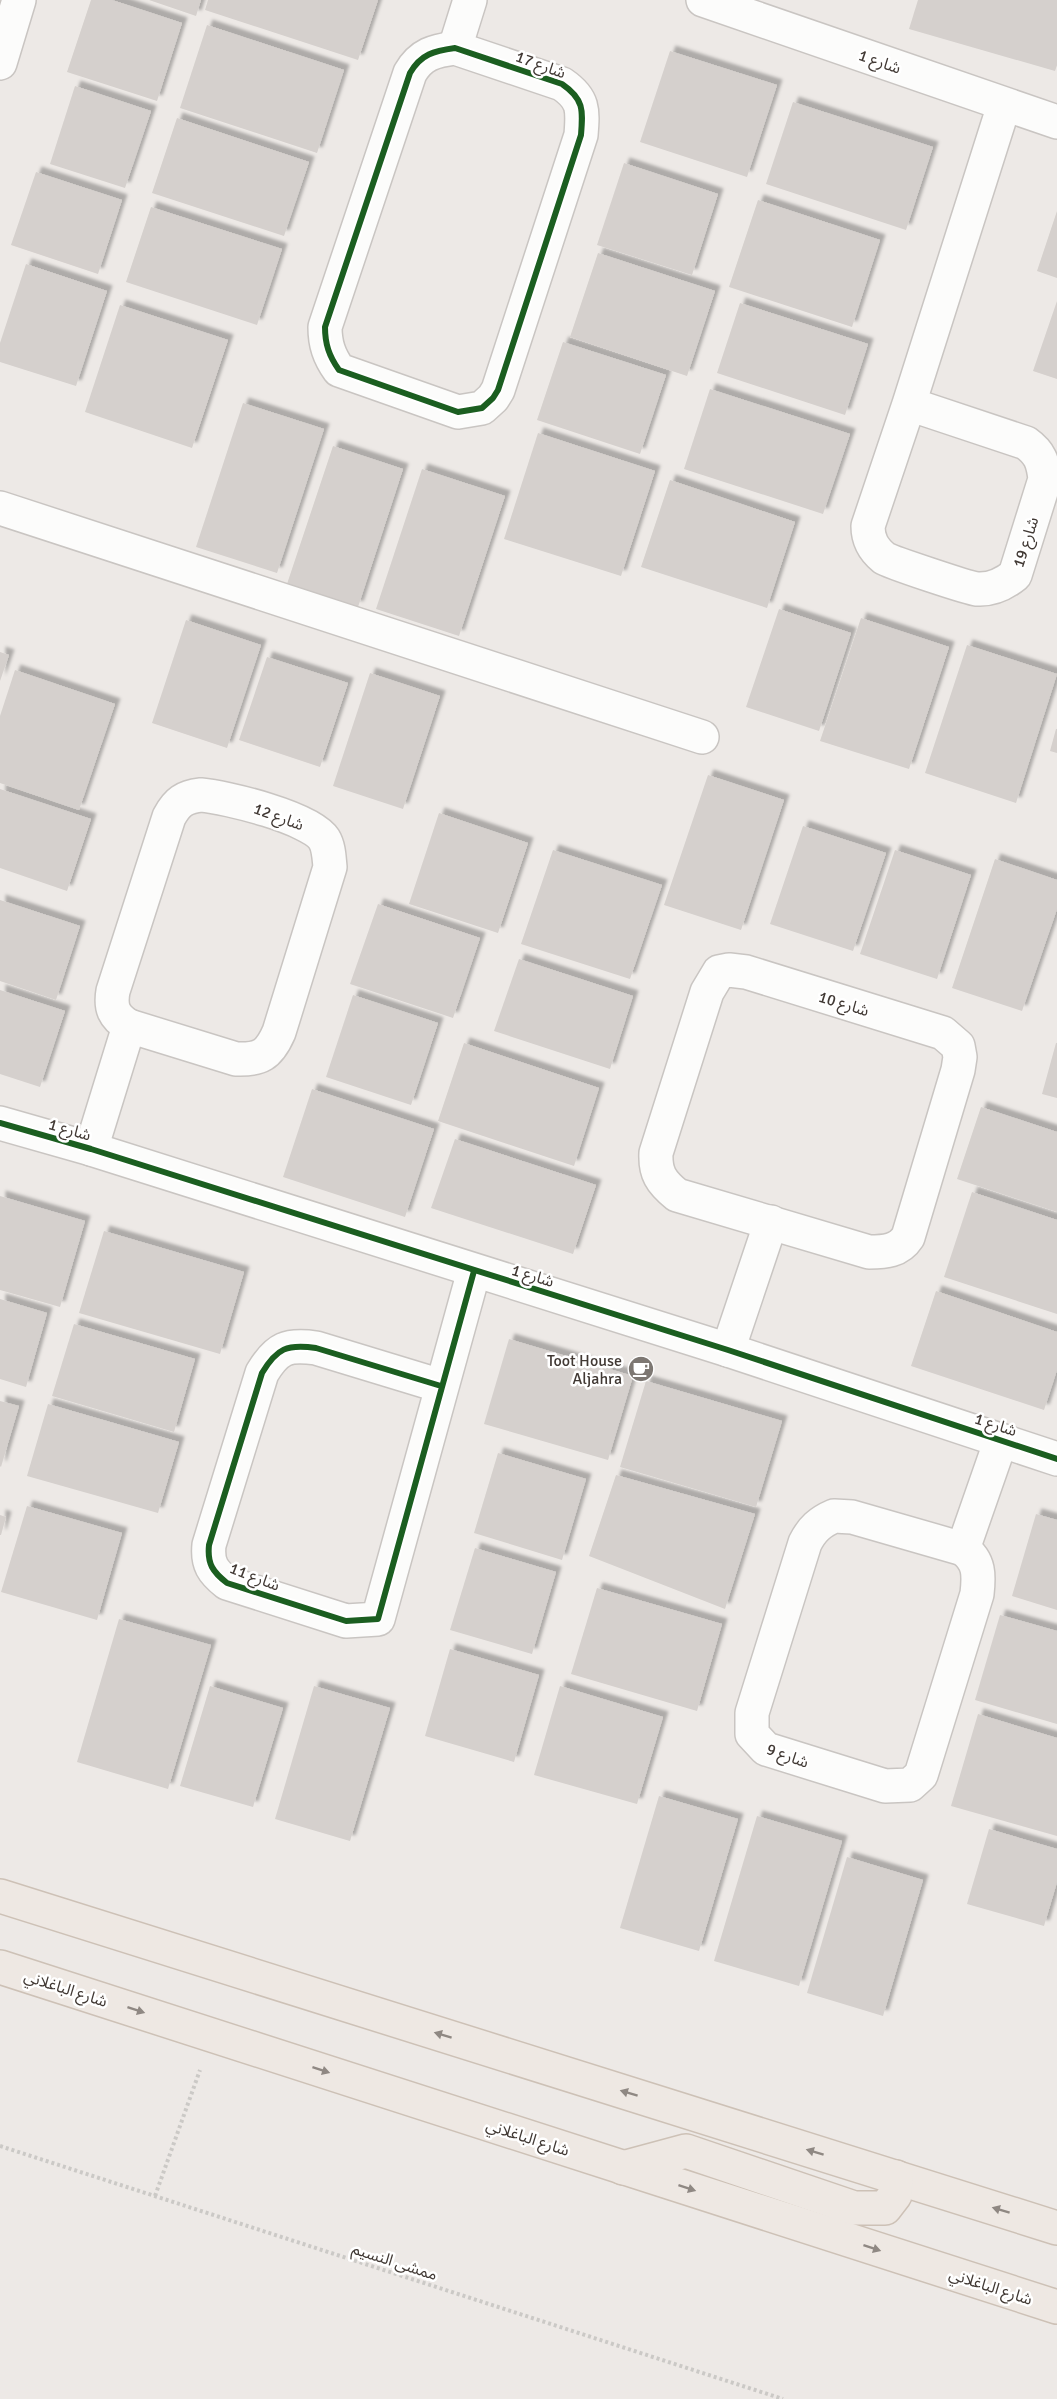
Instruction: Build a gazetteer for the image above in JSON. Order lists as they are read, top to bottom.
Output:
{
  "streets": {
    "main road": ["شارع الباغلاني"],
    "street": [
      "شارع 1",
      "شارع 17",
      "شارع 19",
      "شارع 12",
      "شارع 10",
      "شارع 11",
      "شارع 9"
    ],
    "path": ["ممشى النسيم"]
  },
  "crossings": [
    ["شارع 1", "شارع 19"],
    ["شارع 1", "شارع 11"]
  ],
  "places": {
    "cafe": ["Toot House Aljahra"]
  }
}
